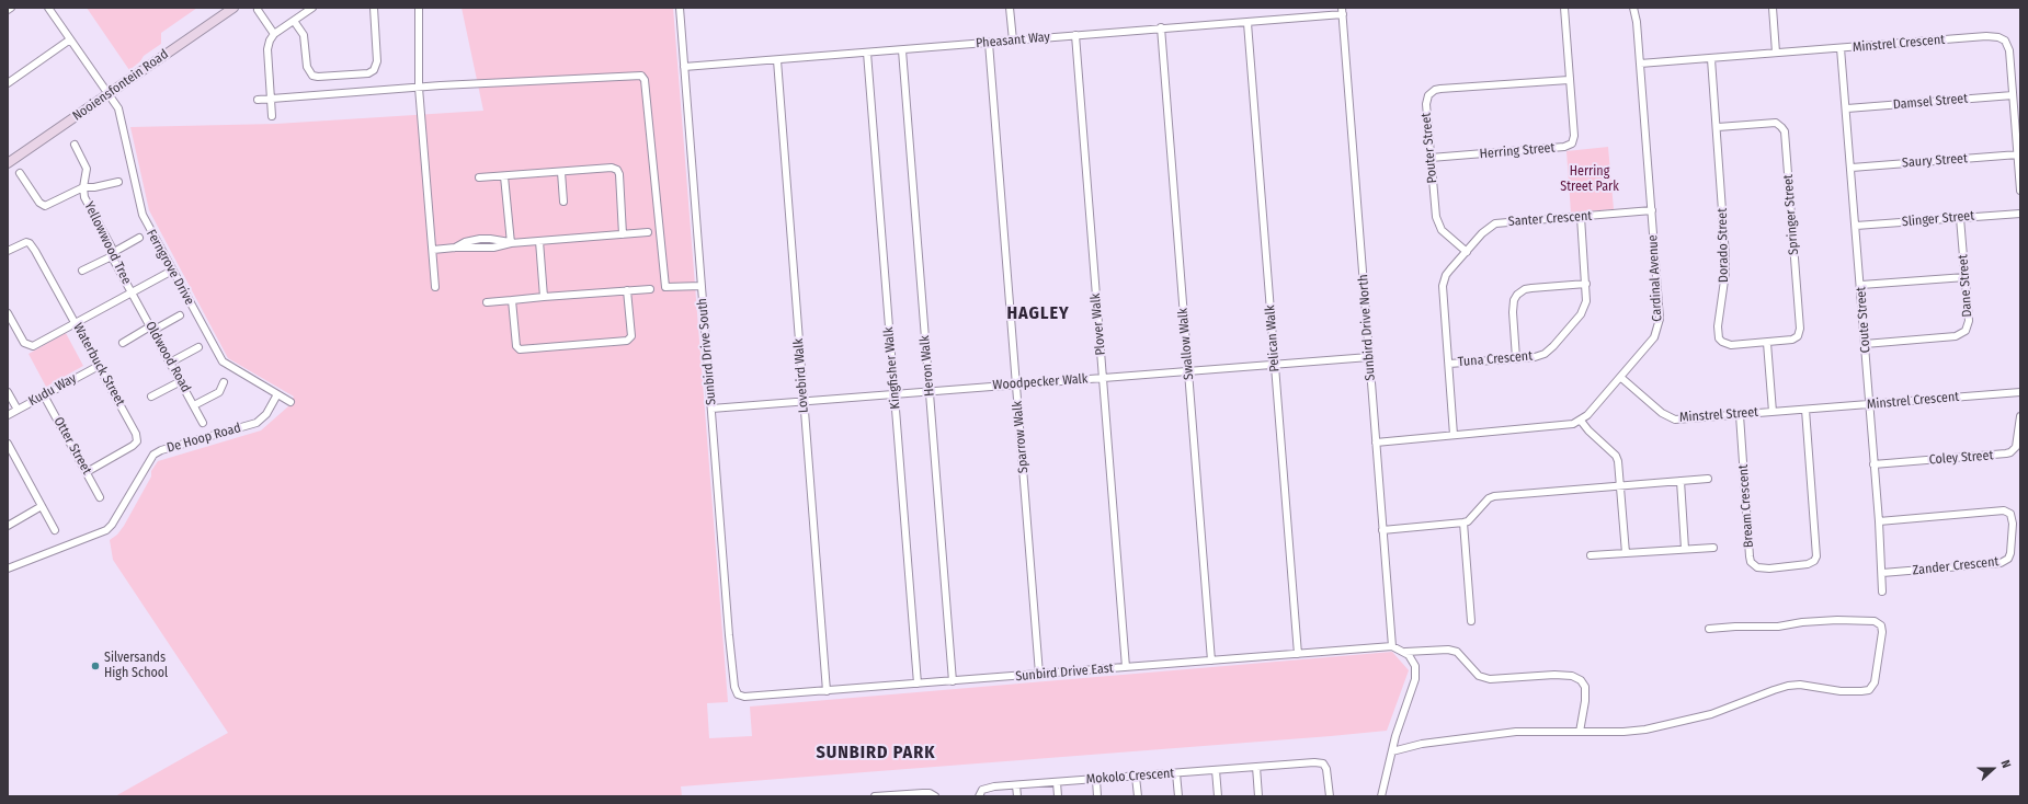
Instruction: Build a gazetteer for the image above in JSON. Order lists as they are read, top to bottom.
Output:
{
  "streets": {
    "street": [
      "Pheasant Way",
      "Minstrel Crescent",
      "Nooiensfontein Road",
      "Damsel Street",
      "Pouter Street",
      "Herring Street",
      "Saury Street",
      "Springer Street",
      "Santer Crescent",
      "Slinger Street",
      "Yellowwood Tree",
      "Dorado Street",
      "Ferngrove Drive",
      "Cardinal Avenue",
      "Dane Street",
      "Coute Street",
      "Plover Walk",
      "Sunbird Drive North",
      "Pelican Walk",
      "Swallow Walk",
      "Sunbird Drive South",
      "Oldwood Road",
      "Tuna Crescent",
      "Waterbuck Street",
      "Heron Walk",
      "Kingfisher Walk",
      "Lovebird Walk",
      "Woodpecker Walk",
      "Kudu Way",
      "Minstrel Street",
      "Sparrow Walk",
      "De Hoop Road",
      "Otter Street",
      "Coley Street",
      "Bream Crescent",
      "Zander Crescent",
      "Sunbird Drive East",
      "Mokolo Crescent"
    ]
  },
  "crossings": [
    ["Pheasant Way", "Plover Walk"],
    ["Pheasant Way", "Sunbird Drive North"],
    ["Pheasant Way", "Pelican Walk"],
    ["Pheasant Way", "Swallow Walk"],
    ["Pheasant Way", "Sunbird Drive South"],
    ["Pheasant Way", "Heron Walk"],
    ["Pheasant Way", "Kingfisher Walk"],
    ["Pheasant Way", "Lovebird Walk"],
    ["Pheasant Way", "Sparrow Walk"],
    ["Minstrel Crescent", "Damsel Street"],
    ["Minstrel Crescent", "Saury Street"],
    ["Minstrel Crescent", "Dorado Street"],
    ["Minstrel Crescent", "Cardinal Avenue"],
    ["Minstrel Crescent", "Coute Street"],
    ["Minstrel Crescent", "Minstrel Street"],
    ["Minstrel Crescent", "Bream Crescent"],
    ["Nooiensfontein Road", "Ferngrove Drive"],
    ["Damsel Street", "Coute Street"],
    ["Pouter Street", "Herring Street"],
    ["Pouter Street", "Santer Crescent"],
    ["Saury Street", "Coute Street"],
    ["Springer Street", "Dorado Street"],
    ["Santer Crescent", "Cardinal Avenue"],
    ["Santer Crescent", "Tuna Crescent"],
    ["Slinger Street", "Dane Street"],
    ["Slinger Street", "Coute Street"],
    ["Yellowwood Tree", "Oldwood Road"],
    ["Ferngrove Drive", "De Hoop Road"],
    ["Cardinal Avenue", "Sunbird Drive North"],
    ["Cardinal Avenue", "Minstrel Street"],
    ["Dane Street", "Coute Street"],
    ["Coute Street", "Coley Street"],
    ["Coute Street", "Zander Crescent"],
    ["Plover Walk", "Woodpecker Walk"],
    ["Plover Walk", "Sunbird Drive East"],
    ["Sunbird Drive North", "Woodpecker Walk"],
    ["Sunbird Drive North", "Sunbird Drive East"],
    ["Pelican Walk", "Woodpecker Walk"],
    ["Pelican Walk", "Sunbird Drive East"],
    ["Swallow Walk", "Woodpecker Walk"],
    ["Swallow Walk", "Sunbird Drive East"],
    ["Sunbird Drive South", "Woodpecker Walk"],
    ["Sunbird Drive South", "Sunbird Drive East"],
    ["Waterbuck Street", "Kudu Way"],
    ["Waterbuck Street", "Otter Street"],
    ["Heron Walk", "Woodpecker Walk"],
    ["Heron Walk", "Sunbird Drive East"],
    ["Kingfisher Walk", "Woodpecker Walk"],
    ["Kingfisher Walk", "Sunbird Drive East"],
    ["Lovebird Walk", "Woodpecker Walk"],
    ["Lovebird Walk", "Sunbird Drive East"],
    ["Woodpecker Walk", "Sparrow Walk"],
    ["Kudu Way", "Otter Street"],
    ["Minstrel Street", "Bream Crescent"],
    ["Sparrow Walk", "Sunbird Drive East"]
  ],
  "districts": ["HAGLEY", "SUNBIRD PARK"],
  "parks": ["Herring Street Park"],
  "places": ["Silversands High School"],
  "north": "right"
}
